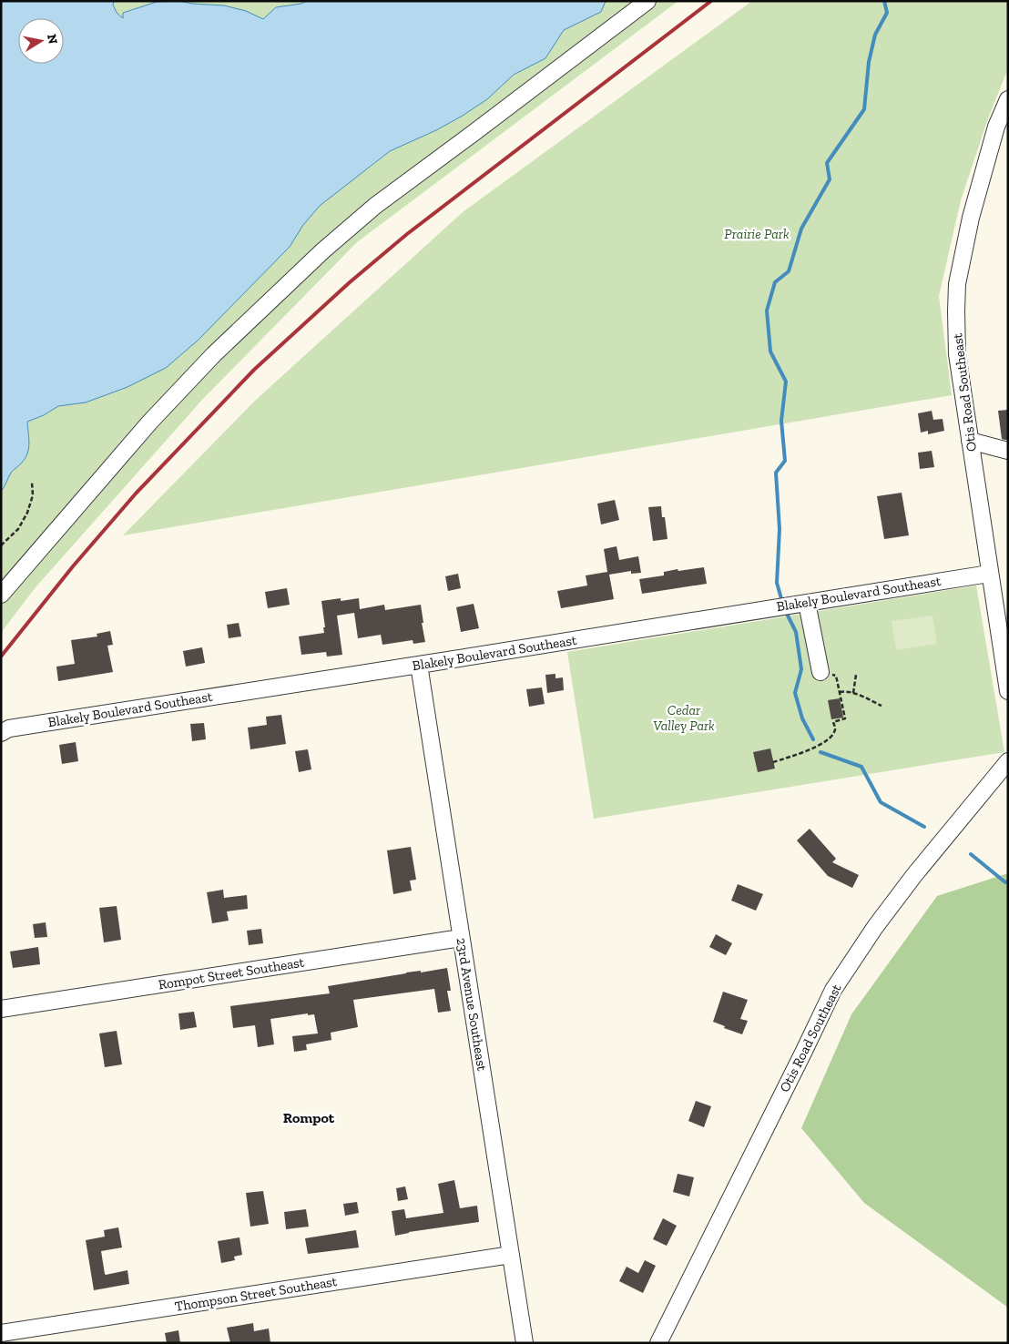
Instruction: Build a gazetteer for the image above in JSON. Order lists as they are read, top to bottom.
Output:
{
  "streets": {
    "street": [
      "Otis Road Southeast",
      "Blakely Boulevard Southeast",
      "Rompot Street Southeast",
      "23rd Avenue Southeast",
      "Thompson Street Southeast"
    ]
  },
  "crossings": [
    ["Otis Road Southeast", "Blakely Boulevard Southeast"],
    ["Blakely Boulevard Southeast", "23rd Avenue Southeast"],
    ["Rompot Street Southeast", "23rd Avenue Southeast"],
    ["23rd Avenue Southeast", "Thompson Street Southeast"]
  ],
  "districts": ["Rompot"],
  "parks": ["Prairie Park", "Cedar Valley Park"],
  "north": "right"
}
